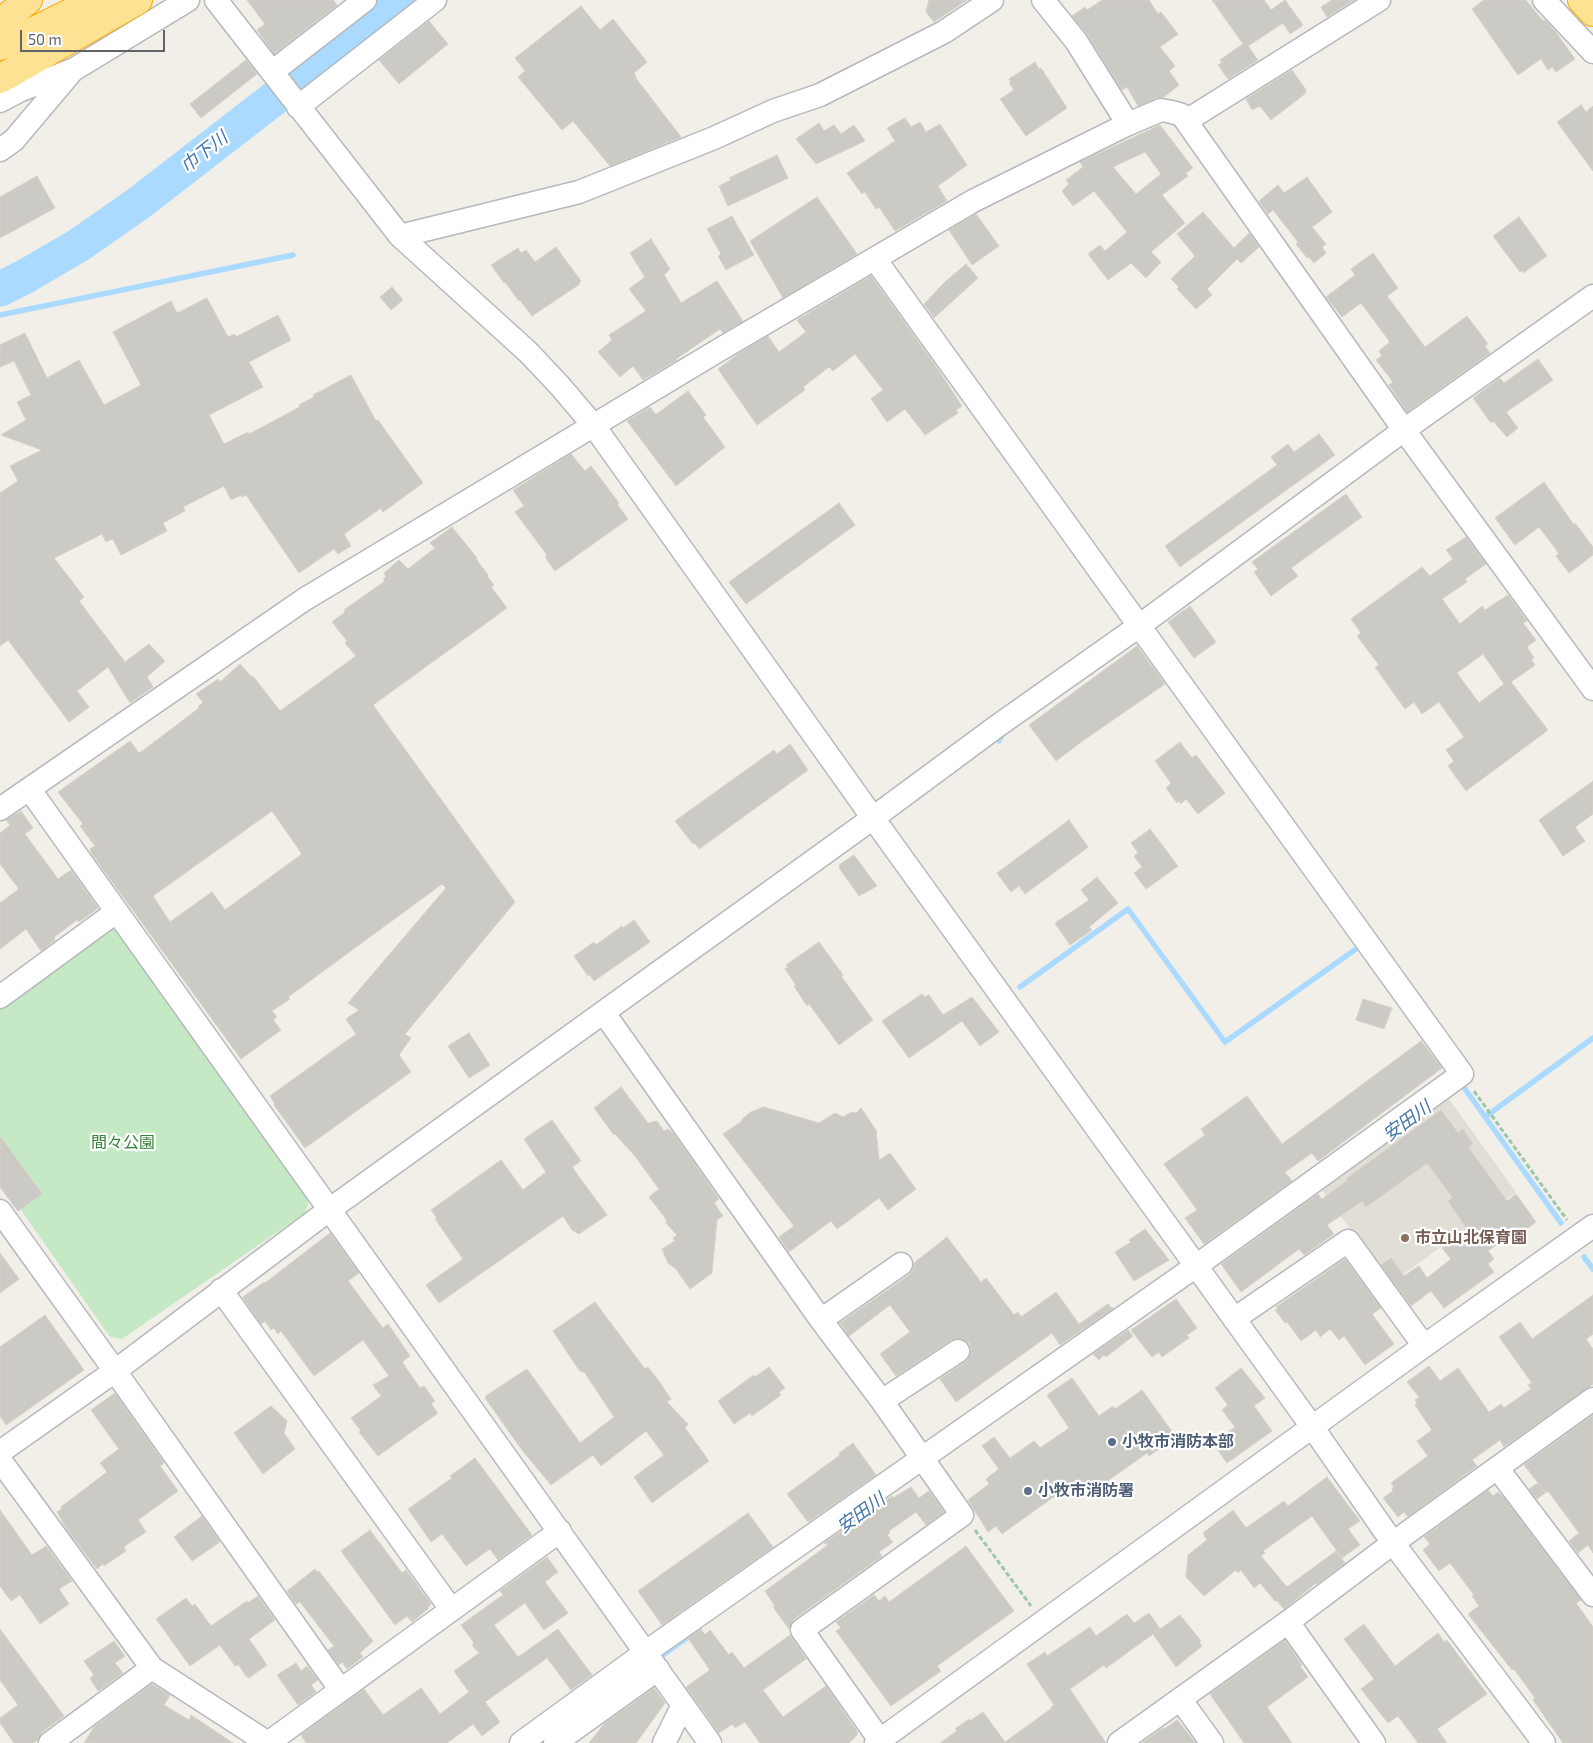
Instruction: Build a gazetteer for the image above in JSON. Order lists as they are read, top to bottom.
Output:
{
  "water": ["巾下川", "安田川"],
  "parks": ["間々公園"],
  "places": ["市立山北保育園", "小牧市消防本部", "小牧市消防署"],
  "scale_bar": "50 m"
}
